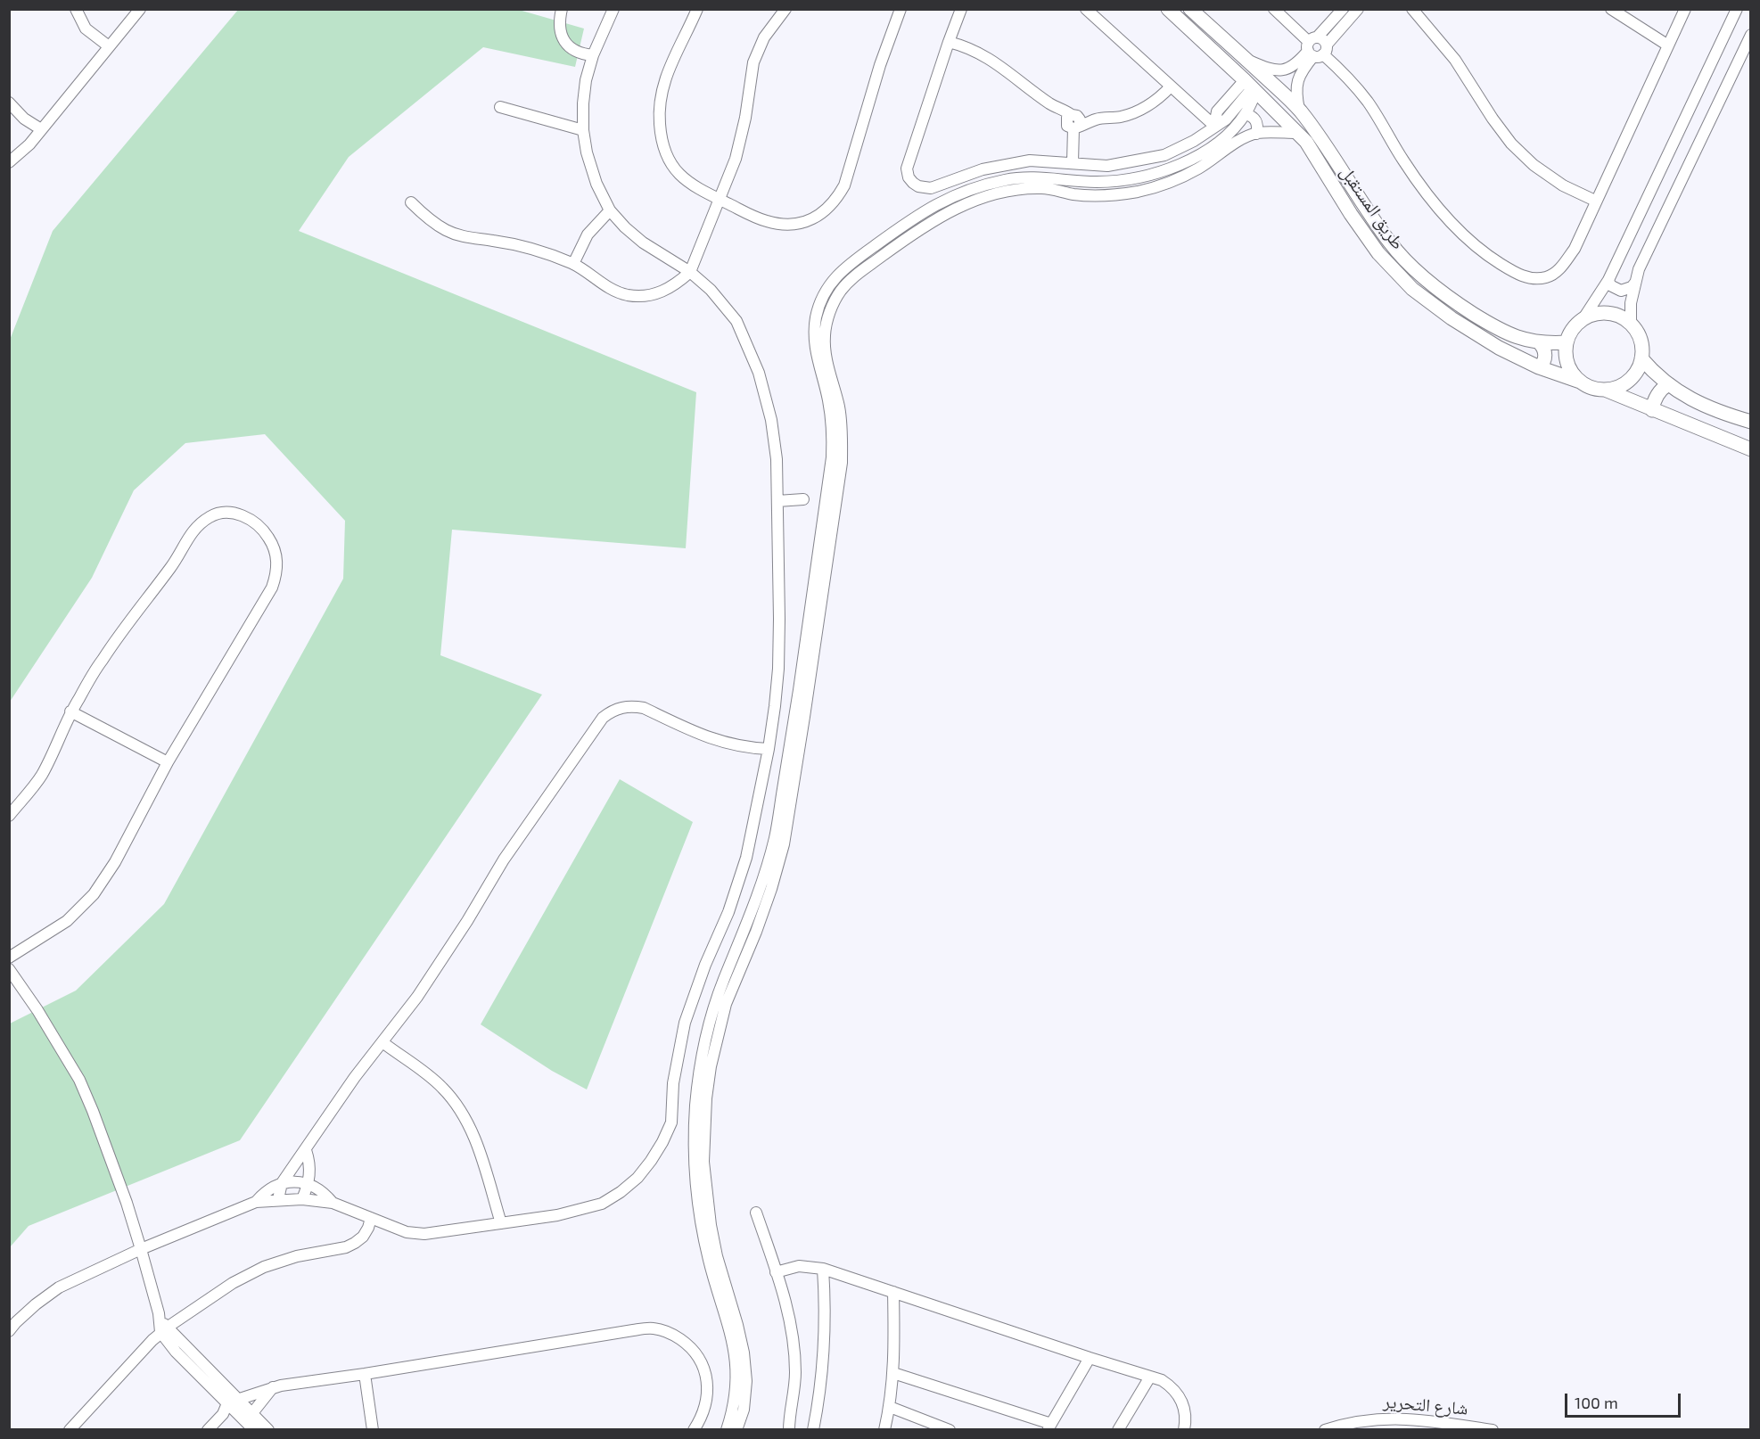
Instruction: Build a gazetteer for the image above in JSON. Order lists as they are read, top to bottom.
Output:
{
  "streets": {
    "main road": ["طريق المستقبل"],
    "street": ["شارع التحرير"]
  },
  "scale_bar": "100 m"
}
